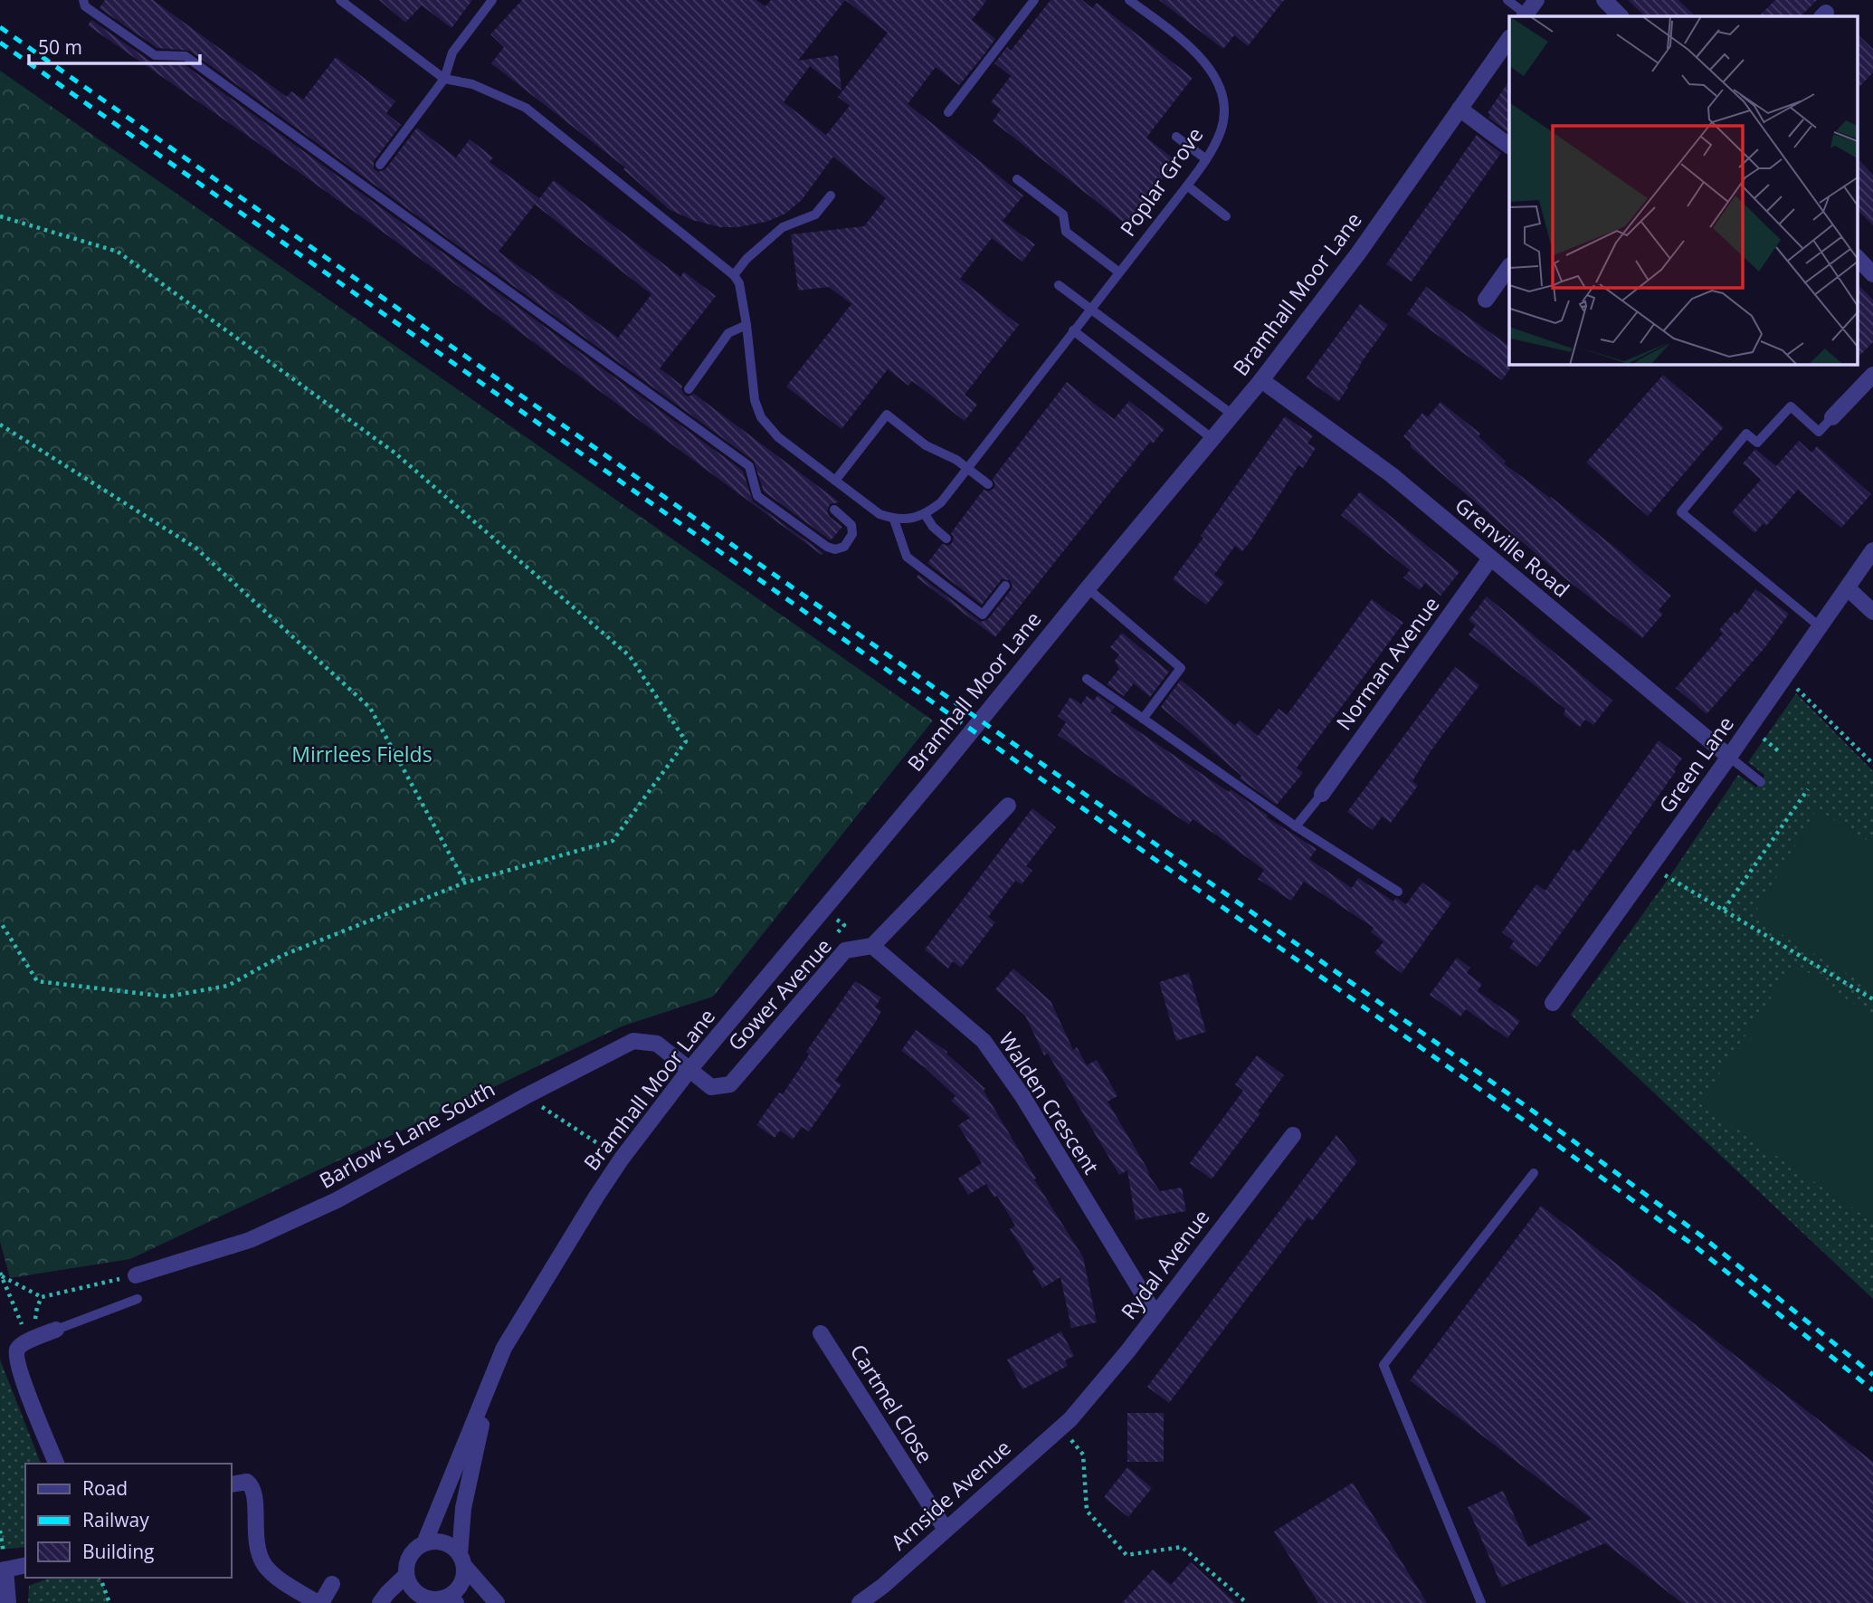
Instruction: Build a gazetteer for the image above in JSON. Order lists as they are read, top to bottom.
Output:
{
  "streets": {
    "street": [
      "Bramhall Moor Lane",
      "Grenville Road",
      "Norman Avenue",
      "Green Lane",
      "Gower Avenue",
      "Walden Crescent",
      "Barlow's Lane South",
      "Rydal Avenue",
      "Cartmel Close",
      "Arnside Avenue"
    ],
    "lane": ["Poplar Grove"]
  },
  "crossings": [
    ["Bramhall Moor Lane", "Grenville Road"],
    ["Bramhall Moor Lane", "Gower Avenue"],
    ["Bramhall Moor Lane", "Barlow's Lane South"],
    ["Grenville Road", "Norman Avenue"],
    ["Grenville Road", "Green Lane"],
    ["Gower Avenue", "Walden Crescent"],
    ["Gower Avenue", "Barlow's Lane South"],
    ["Walden Crescent", "Rydal Avenue"],
    ["Rydal Avenue", "Arnside Avenue"],
    ["Cartmel Close", "Arnside Avenue"]
  ],
  "parks": ["Mirrlees Fields"],
  "legend": ["Road", "Railway", "Building"],
  "scale_bar": "50 m"
}
